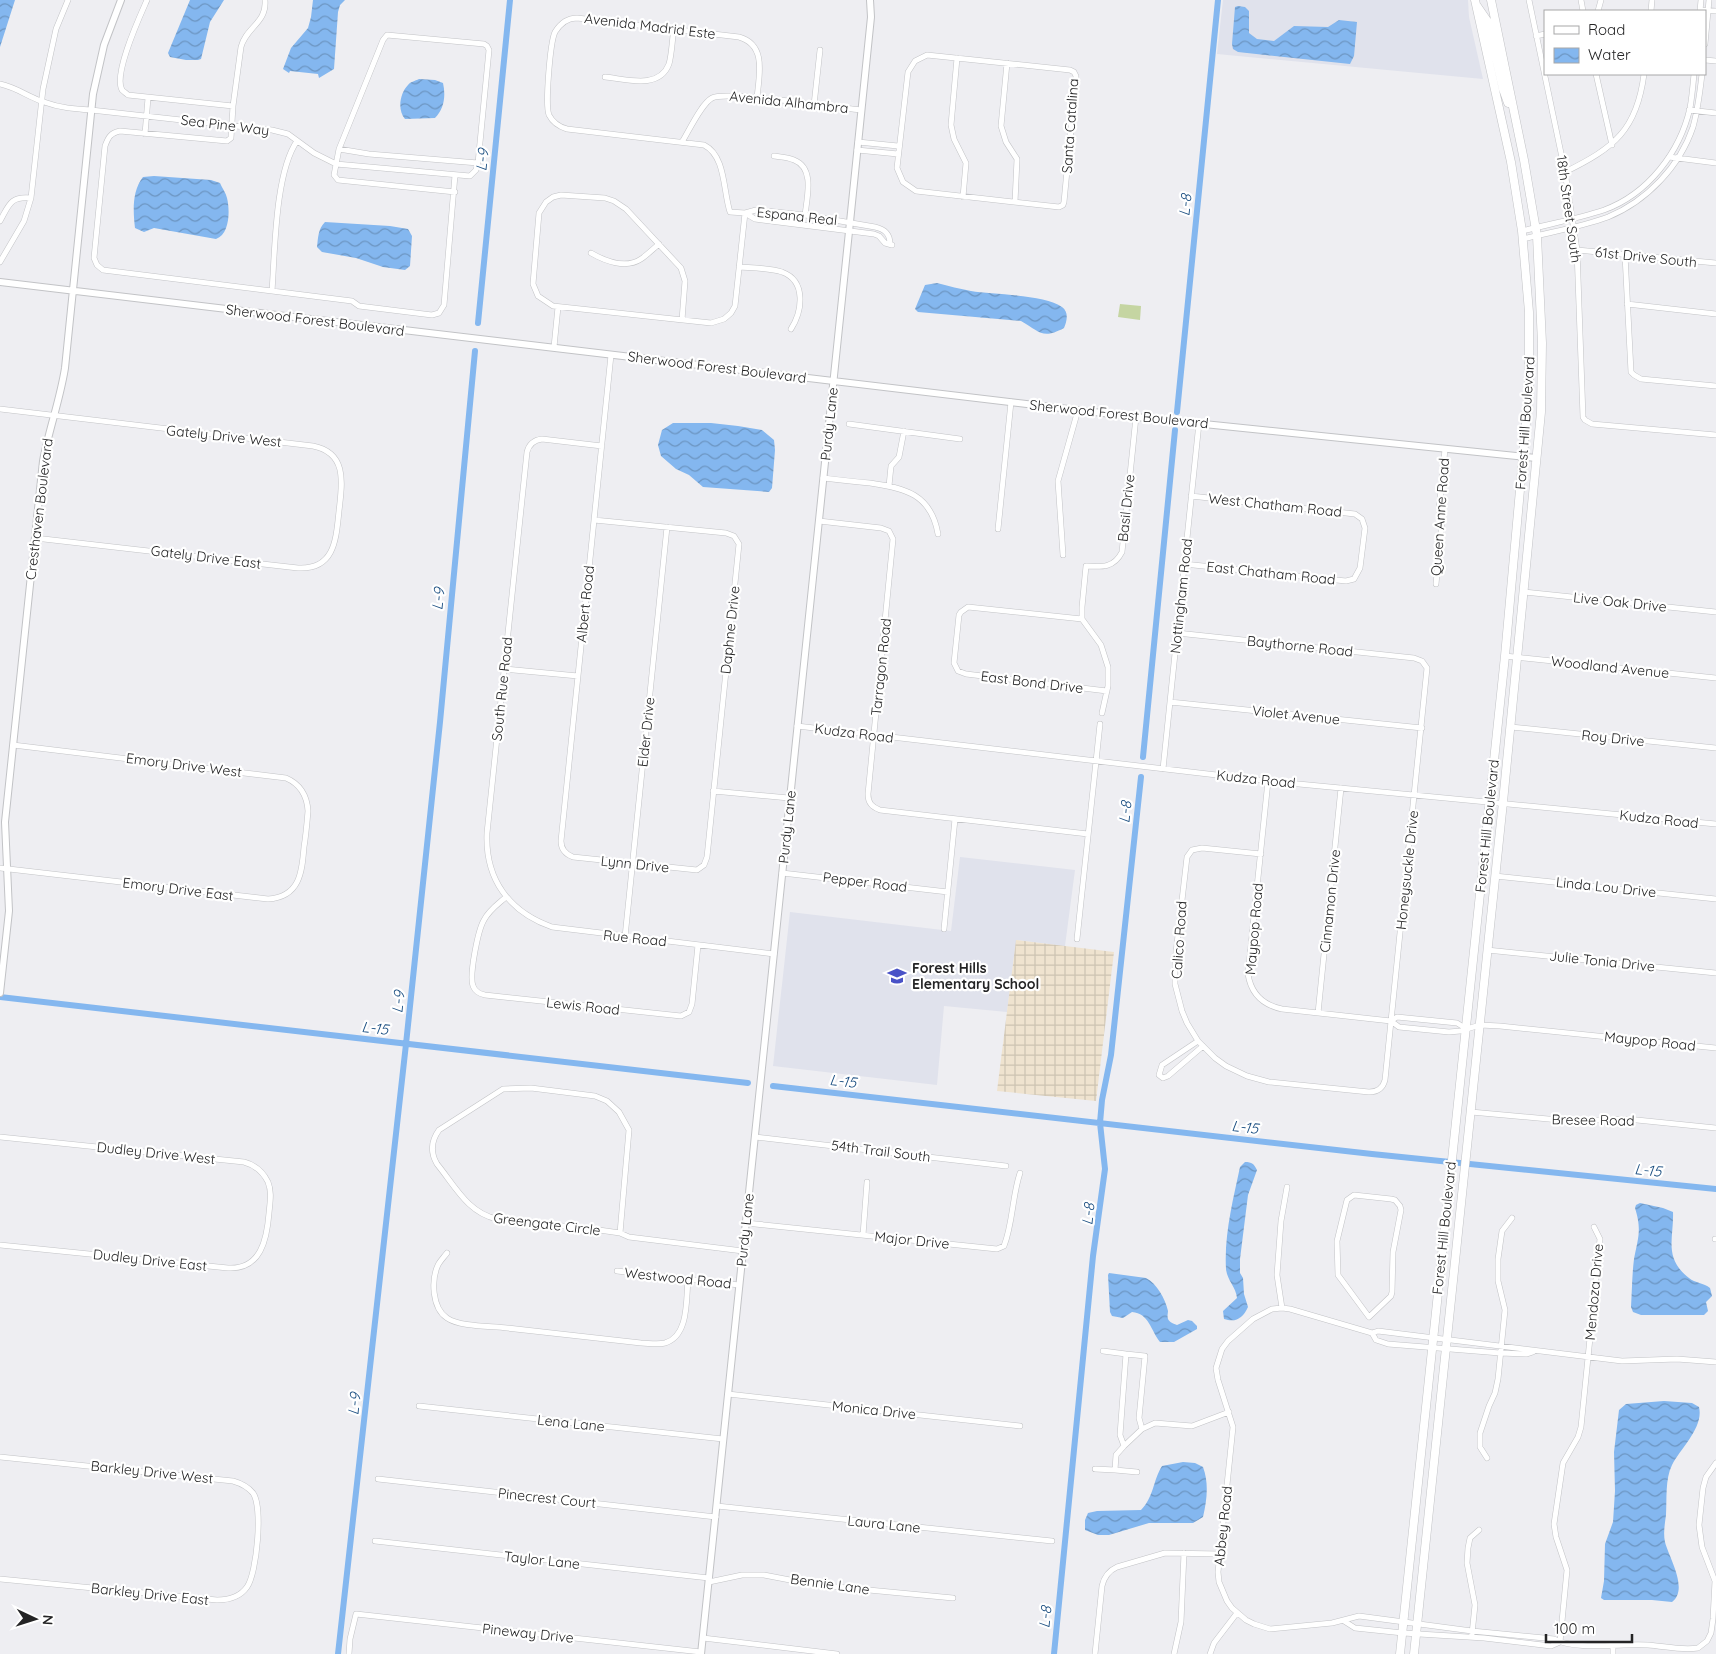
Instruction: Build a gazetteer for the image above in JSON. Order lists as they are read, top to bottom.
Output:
{
  "streets": {
    "main road": ["Forest Hill Boulevard"],
    "street": [
      "Avenida Madrid Este",
      "Avenida Alhambra",
      "Sea Pine Way",
      "Santa Catalina",
      "18th Street South",
      "Espana Real",
      "61st Drive South",
      "Sherwood Forest Boulevard",
      "Purdy Lane",
      "Gately Drive West",
      "West Chatham Road",
      "Basil Drive",
      "Cresthaven Boulevard",
      "Queen Anne Road",
      "Gately Drive East",
      "East Chatham Road",
      "Nottingham Road",
      "Live Oak Drive",
      "Albert Road",
      "Daphne Drive",
      "Baythorne Road",
      "Tarragon Road",
      "Woodland Avenue",
      "East Bond Drive",
      "South Rue Road",
      "Violet Avenue",
      "Elder Drive",
      "Kudza Road",
      "Roy Drive",
      "Emory Drive West",
      "Lynn Drive",
      "Honeysuckle Drive",
      "Pepper Road",
      "Linda Lou Drive",
      "Emory Drive East",
      "Cinnamon Drive",
      "Maypop Road",
      "Rue Road",
      "Calico Road",
      "Julie Tonia Drive",
      "Lewis Road",
      "Bresee Road",
      "54th Trail South",
      "Dudley Drive West",
      "Greengate Circle",
      "Major Drive",
      "Dudley Drive East",
      "Westwood Road",
      "Mendoza Drive",
      "Monica Drive",
      "Lena Lane",
      "Barkley Drive West",
      "Pinecrest Court",
      "Laura Lane",
      "Abbey Road",
      "Taylor Lane",
      "Bennie Lane",
      "Barkley Drive East",
      "Pineway Drive"
    ]
  },
  "crossings": [
    ["Avenida Madrid Este", "Avenida Alhambra"],
    ["Avenida Madrid Este", "Espana Real"],
    ["Avenida Alhambra", "Purdy Lane"],
    ["Sea Pine Way", "Cresthaven Boulevard"],
    ["18th Street South", "61st Drive South"],
    ["Espana Real", "Purdy Lane"],
    ["Sherwood Forest Boulevard", "Forest Hill Boulevard"],
    ["Sherwood Forest Boulevard", "Purdy Lane"],
    ["Sherwood Forest Boulevard", "Basil Drive"],
    ["Sherwood Forest Boulevard", "Cresthaven Boulevard"],
    ["Sherwood Forest Boulevard", "Queen Anne Road"],
    ["Sherwood Forest Boulevard", "Nottingham Road"],
    ["Sherwood Forest Boulevard", "Albert Road"],
    ["Forest Hill Boulevard", "Live Oak Drive"],
    ["Forest Hill Boulevard", "Woodland Avenue"],
    ["Forest Hill Boulevard", "Kudza Road"],
    ["Forest Hill Boulevard", "Roy Drive"],
    ["Forest Hill Boulevard", "Linda Lou Drive"],
    ["Forest Hill Boulevard", "Maypop Road"],
    ["Forest Hill Boulevard", "Julie Tonia Drive"],
    ["Forest Hill Boulevard", "Bresee Road"],
    ["Forest Hill Boulevard", "Abbey Road"],
    ["Purdy Lane", "Tarragon Road"],
    ["Purdy Lane", "Kudza Road"],
    ["Purdy Lane", "Pepper Road"],
    ["Purdy Lane", "Rue Road"],
    ["Purdy Lane", "54th Trail South"],
    ["Purdy Lane", "Greengate Circle"],
    ["Purdy Lane", "Major Drive"],
    ["Purdy Lane", "Westwood Road"],
    ["Purdy Lane", "Monica Drive"],
    ["Purdy Lane", "Lena Lane"],
    ["Purdy Lane", "Pinecrest Court"],
    ["Purdy Lane", "Laura Lane"],
    ["Purdy Lane", "Taylor Lane"],
    ["Purdy Lane", "Bennie Lane"],
    ["Purdy Lane", "Pineway Drive"],
    ["Gately Drive West", "Cresthaven Boulevard"],
    ["Gately Drive West", "Gately Drive East"],
    ["West Chatham Road", "East Chatham Road"],
    ["West Chatham Road", "Nottingham Road"],
    ["Basil Drive", "East Bond Drive"],
    ["Cresthaven Boulevard", "Gately Drive East"],
    ["Cresthaven Boulevard", "Emory Drive West"],
    ["Cresthaven Boulevard", "Emory Drive East"],
    ["East Chatham Road", "Nottingham Road"],
    ["Nottingham Road", "Baythorne Road"],
    ["Nottingham Road", "Violet Avenue"],
    ["Nottingham Road", "Kudza Road"],
    ["Albert Road", "Daphne Drive"],
    ["Albert Road", "South Rue Road"],
    ["Albert Road", "Lynn Drive"],
    ["Daphne Drive", "Elder Drive"],
    ["Daphne Drive", "Lynn Drive"],
    ["Baythorne Road", "Honeysuckle Drive"],
    ["Tarragon Road", "Kudza Road"],
    ["South Rue Road", "Rue Road"],
    ["South Rue Road", "Lewis Road"],
    ["Violet Avenue", "Honeysuckle Drive"],
    ["Elder Drive", "Lynn Drive"],
    ["Elder Drive", "Rue Road"],
    ["Kudza Road", "Honeysuckle Drive"],
    ["Kudza Road", "Cinnamon Drive"],
    ["Kudza Road", "Maypop Road"],
    ["Emory Drive West", "Emory Drive East"],
    ["Honeysuckle Drive", "Maypop Road"],
    ["Honeysuckle Drive", "Calico Road"],
    ["Cinnamon Drive", "Maypop Road"],
    ["Maypop Road", "Calico Road"],
    ["Rue Road", "Lewis Road"],
    ["Dudley Drive West", "Dudley Drive East"],
    ["Barkley Drive West", "Barkley Drive East"],
    ["Taylor Lane", "Bennie Lane"]
  ],
  "water": ["L-9", "L-8", "L-15"],
  "places": {
    "school or university": ["Forest Hills Elementary School"]
  },
  "legend": ["Road", "Water"],
  "scale_bar": "100 m",
  "north": "right"
}
